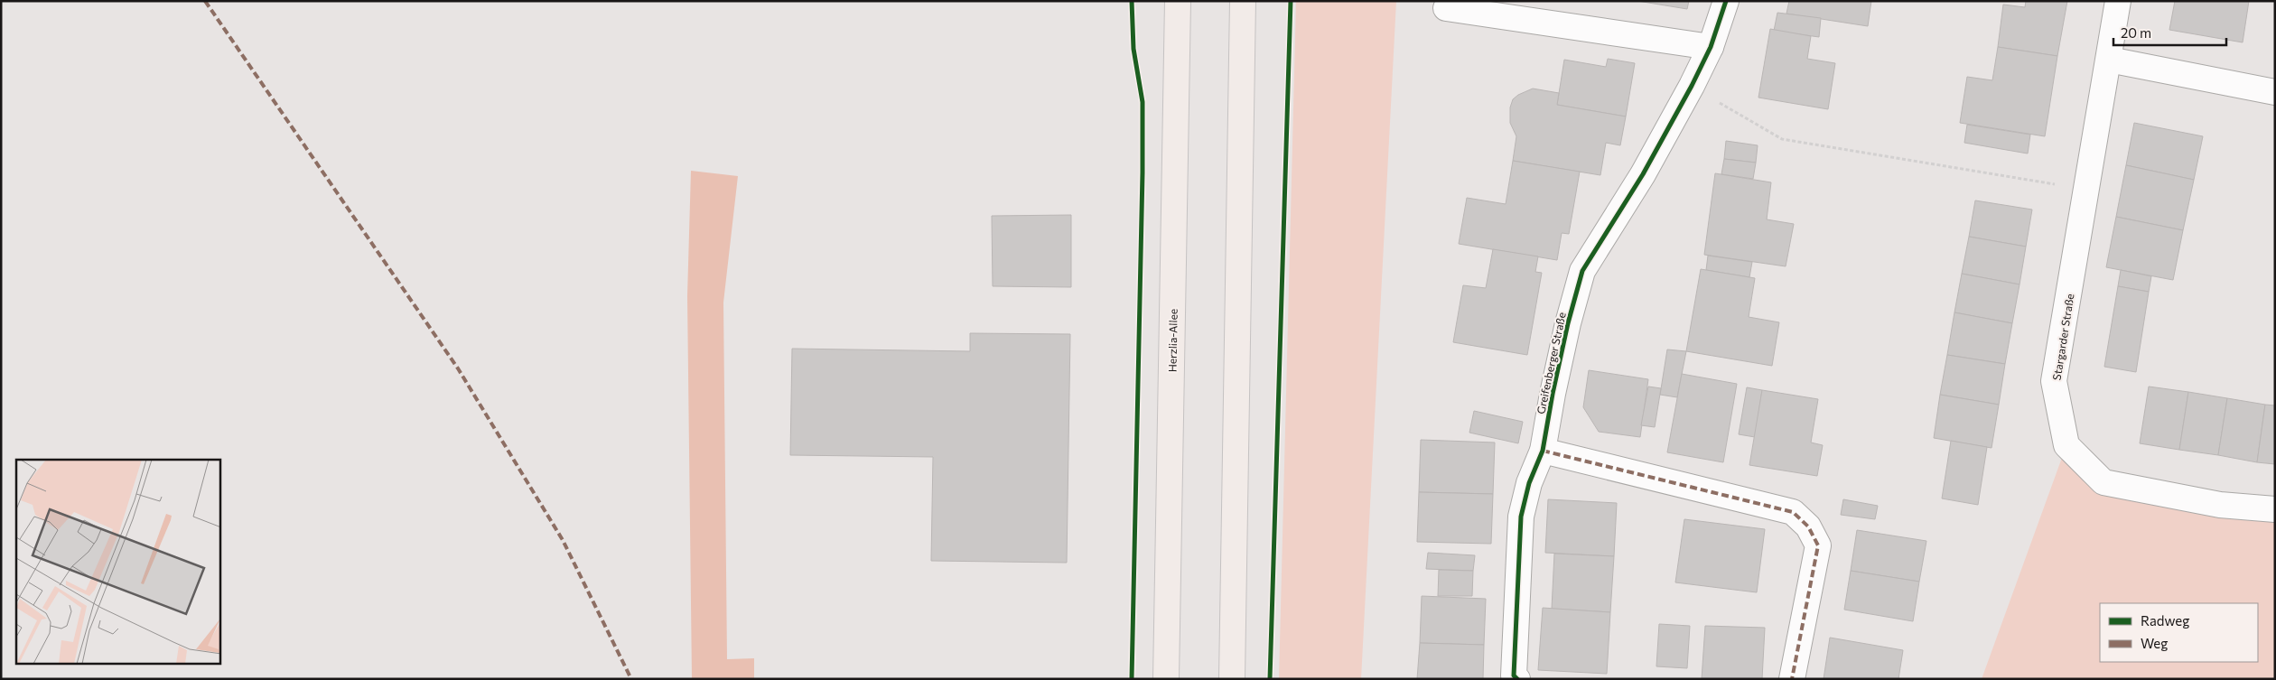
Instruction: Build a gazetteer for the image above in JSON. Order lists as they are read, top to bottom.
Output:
{
  "streets": {
    "main road": ["Herzlia-Allee"],
    "street": ["Stargarder Straße", "Greifenberger Straße"]
  },
  "legend": ["Radweg", "Weg"],
  "scale_bar": "20 m"
}
